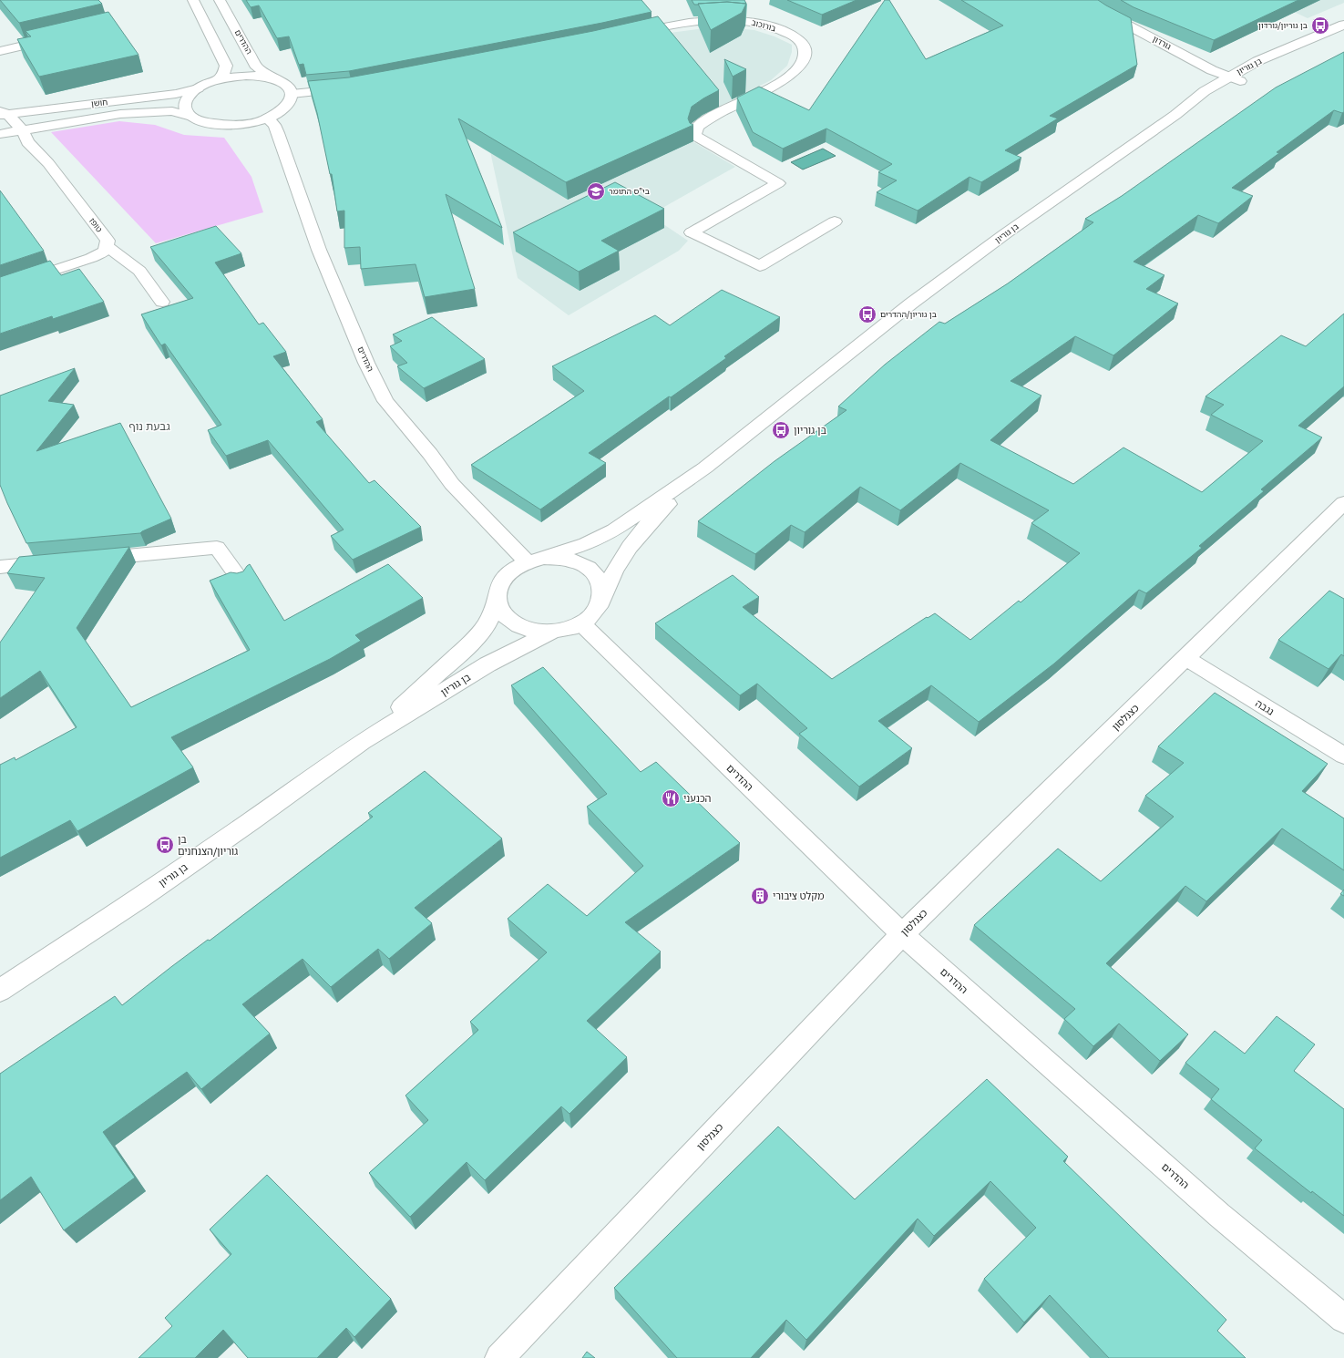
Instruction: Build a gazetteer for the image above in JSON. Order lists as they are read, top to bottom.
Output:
{
  "streets": {
    "street": [
      "בורוכוב",
      "ההדרים",
      "גורדון",
      "בן גוריון",
      "חושן",
      "טופז",
      "נגבה",
      "כצנלסון"
    ]
  },
  "crossings": [
    ["ההדרים", "בן גוריון"],
    ["ההדרים", "חושן"],
    ["ההדרים", "כצנלסון"],
    ["גורדון", "בן גוריון"],
    ["חושן", "טופז"],
    ["נגבה", "כצנלסון"]
  ],
  "districts": ["גבעת נוף"],
  "places": {
    "bus stop": [
      "בן גוריון/גורדון",
      "בן גוריון/ההדרים",
      "בן גוריון",
      "בן גוריון/הצנחנים"
    ],
    "school or university": ["בי\"ס התומר"],
    "restaurant": ["הכנעני"],
    "building": ["מקלט ציבורי"]
  }
}
